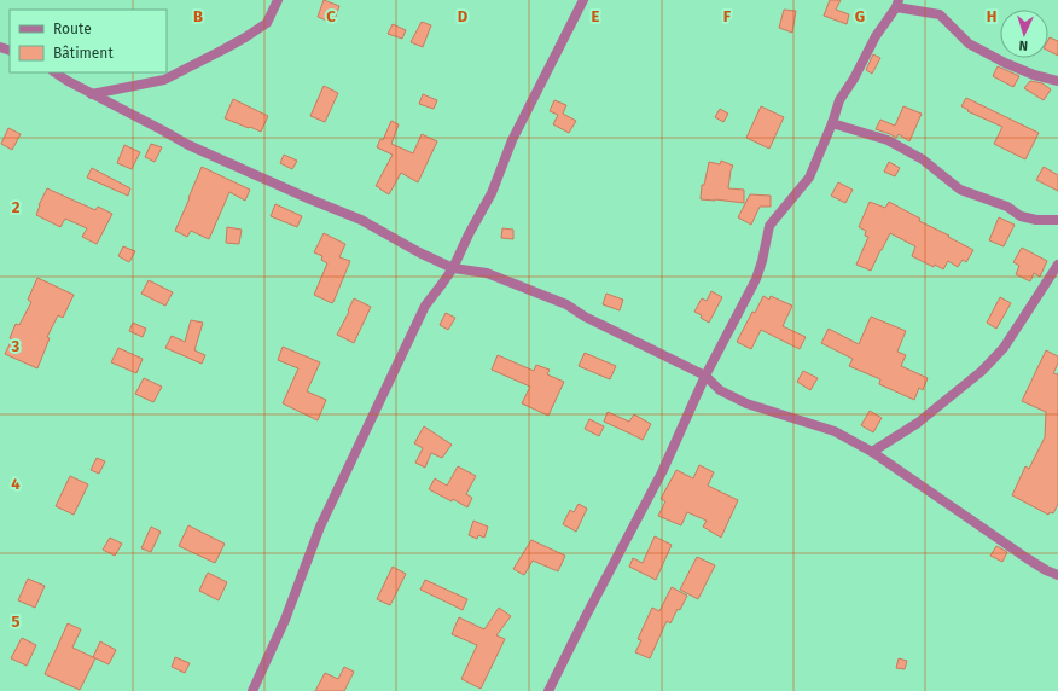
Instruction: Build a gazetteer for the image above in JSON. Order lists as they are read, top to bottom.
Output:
{
  "legend": ["Route", "Bâtiment"],
  "north": "bottom",
  "grid": {
    "columns": [
      "B",
      "C",
      "D",
      "E",
      "F",
      "G",
      "H"
    ],
    "rows": [
      "2",
      "3",
      "4",
      "5"
    ]
  }
}
